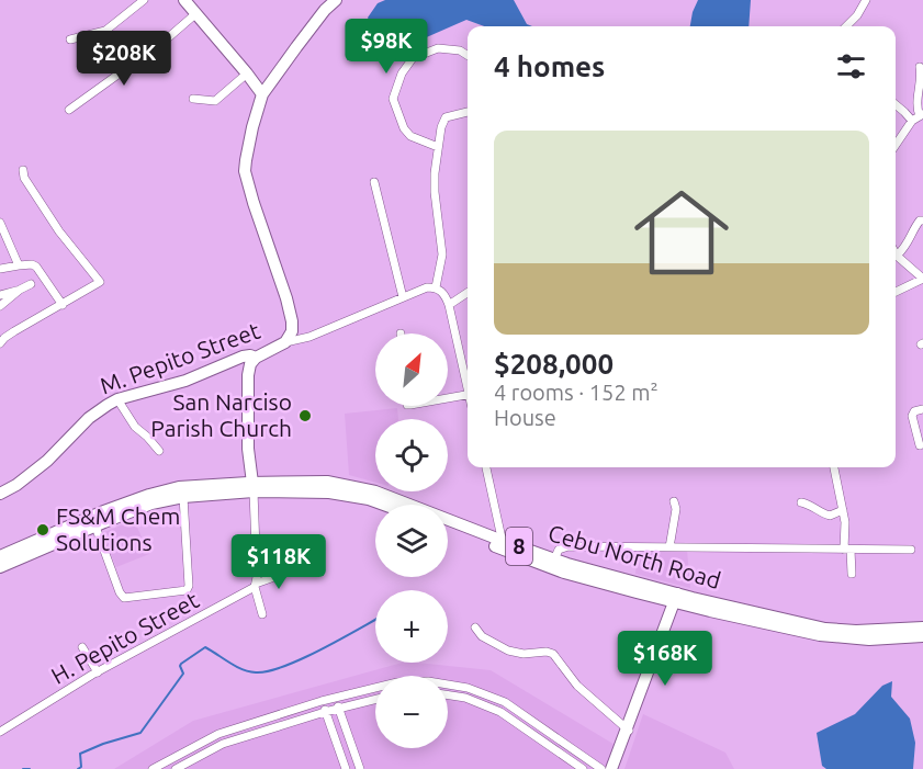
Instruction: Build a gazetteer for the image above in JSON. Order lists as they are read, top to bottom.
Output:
{
  "streets": {
    "main road": ["M. Pepito Street", "8", "Cebu North Road"],
    "street": ["H. Pepito Street"]
  },
  "places": ["San Narciso Parish Church", "FS&M Chem Solutions"],
  "north": "top right",
  "page": {
    "price": [
      "$98K",
      "$208K",
      "$118K",
      "$168K"
    ],
    "heading": "4 homes",
    "list": [
      {
        "name": "$208,000",
        "note": "4 rooms · 152 m² · House"
      }
    ],
    "map_buttons": ["+", "−"]
  }
}
